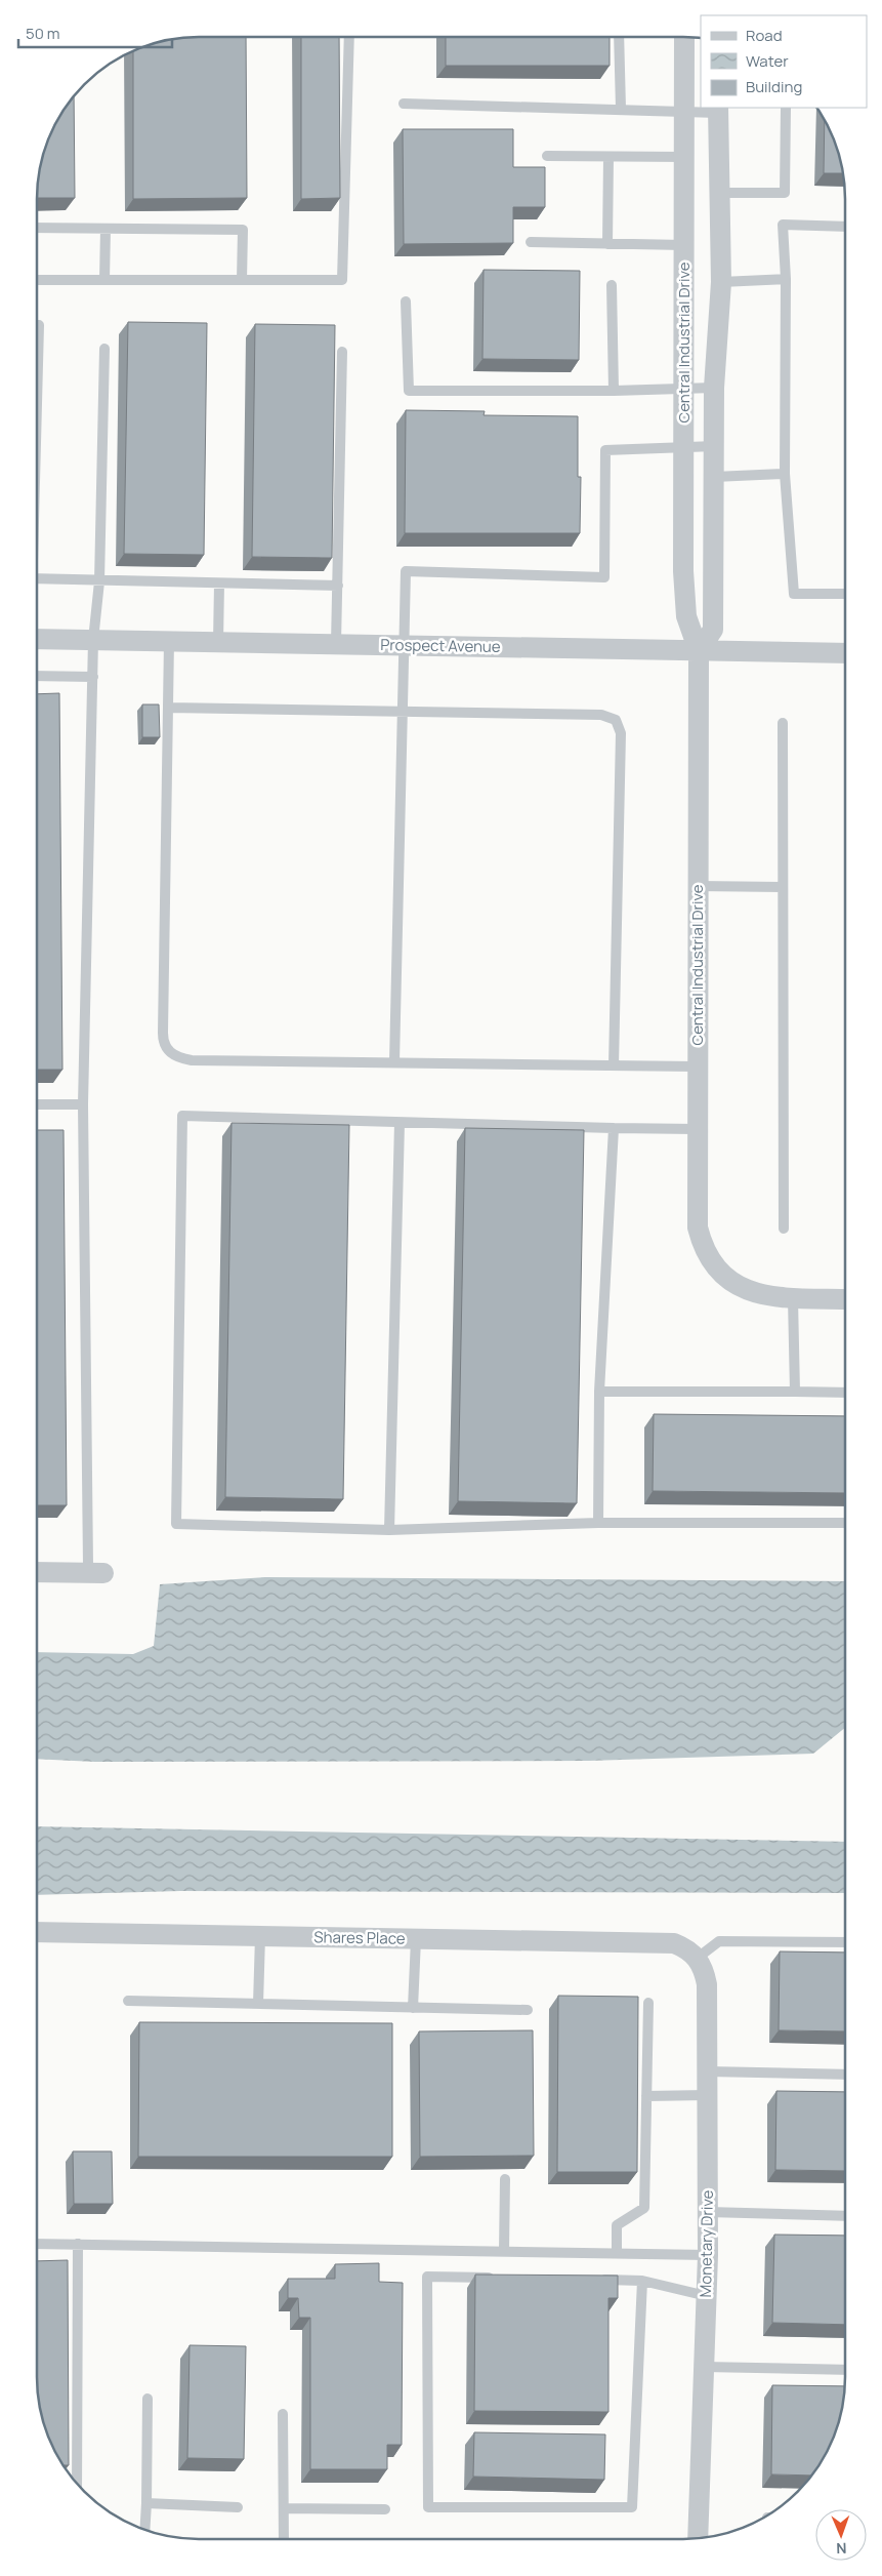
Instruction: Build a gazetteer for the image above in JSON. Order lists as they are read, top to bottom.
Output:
{
  "streets": {
    "street": [
      "Central Industrial Drive",
      "Prospect Avenue",
      "Shares Place",
      "Monetary Drive"
    ]
  },
  "crossings": [
    ["Central Industrial Drive", "Prospect Avenue"],
    ["Shares Place", "Monetary Drive"]
  ],
  "legend": ["Road", "Water", "Building"],
  "scale_bar": "50 m",
  "north": "bottom"
}
